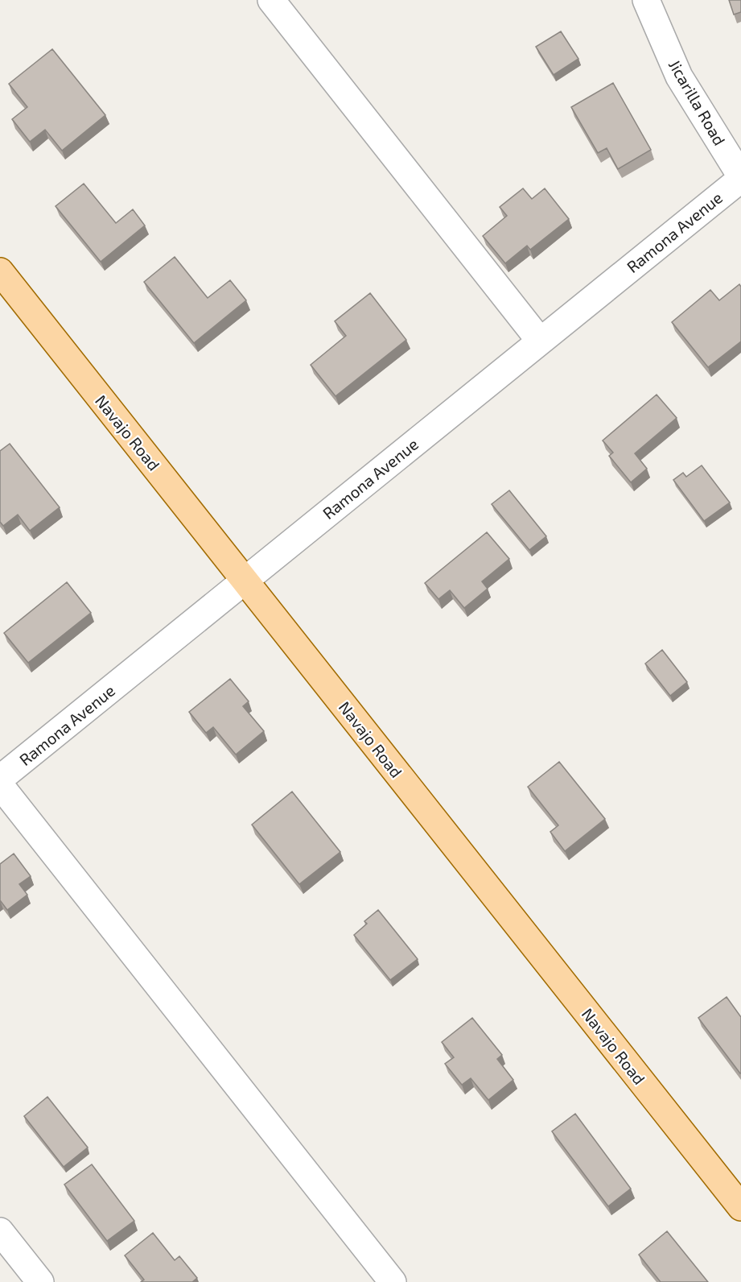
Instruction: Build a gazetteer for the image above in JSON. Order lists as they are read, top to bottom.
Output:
{
  "streets": {
    "main road": ["Navajo Road"],
    "street": ["Jicarilla Road", "Ramona Avenue"]
  },
  "crossings": [
    ["Jicarilla Road", "Ramona Avenue"],
    ["Ramona Avenue", "Navajo Road"]
  ]
}
